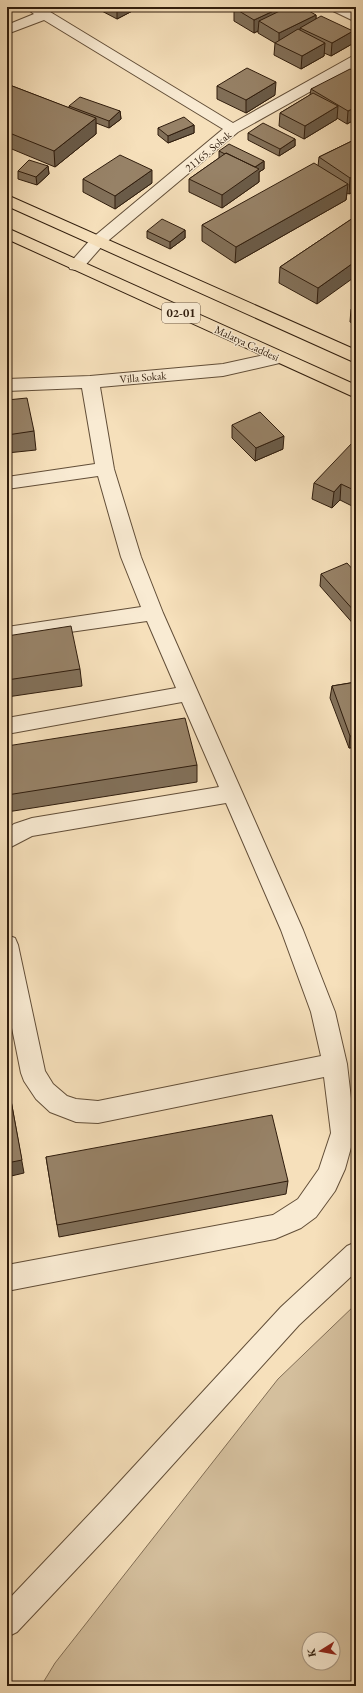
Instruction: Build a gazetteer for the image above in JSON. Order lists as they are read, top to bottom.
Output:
{
  "streets": {
    "main road": ["02-01", "Malatya Caddesi"],
    "street": ["21165. Sokak", "Villa Sokak"]
  },
  "crossings": [
    ["21165. Sokak", "Malatya Caddesi"],
    ["Malatya Caddesi", "Villa Sokak"]
  ],
  "north": "left"
}
